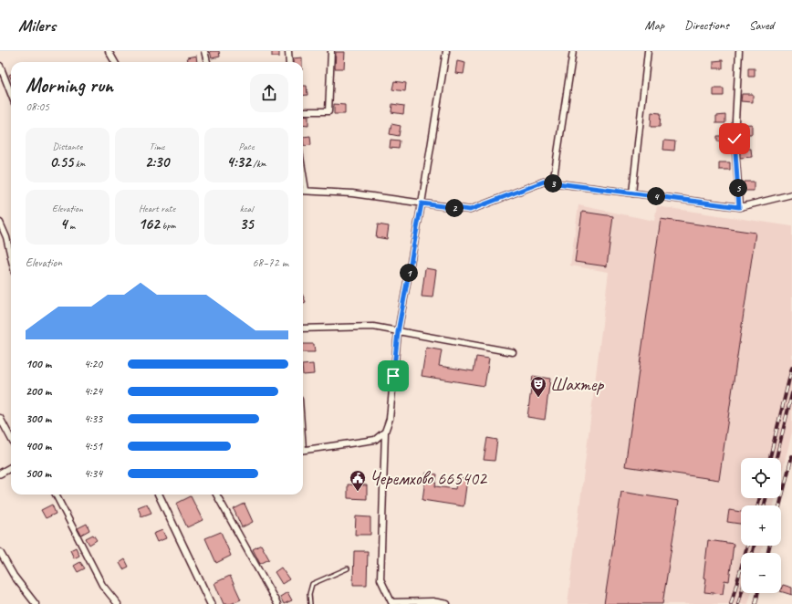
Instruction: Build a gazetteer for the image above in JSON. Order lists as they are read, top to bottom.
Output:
{
  "places": {
    "theatre": ["Шахтер"],
    "public building": ["Черемхово 665402"]
  },
  "page": {
    "header": "Milers",
    "nav": ["Map", "Directions", "Saved"],
    "heading": ["Morning run", "08:05"],
    "stats": [
      ["Distance", "0.55 km"],
      ["Time", "2:30"],
      ["Pace", "4:32 /km"],
      ["Elevation", "4 m"],
      ["Heart rate", "162 bpm"],
      ["kcal", "35"]
    ],
    "pins": [
      "3",
      "5",
      "4",
      "2",
      "1"
    ],
    "chart": ["Elevation", "68–72 m"],
    "list": [
      {
        "name": "100 m",
        "note": "4:20"
      },
      {
        "name": "200 m",
        "note": "4:24"
      },
      {
        "name": "300 m",
        "note": "4:33"
      },
      {
        "name": "400 m",
        "note": "4:51"
      },
      {
        "name": "500 m",
        "note": "4:34"
      }
    ],
    "map_buttons": ["+", "−"]
  }
}
